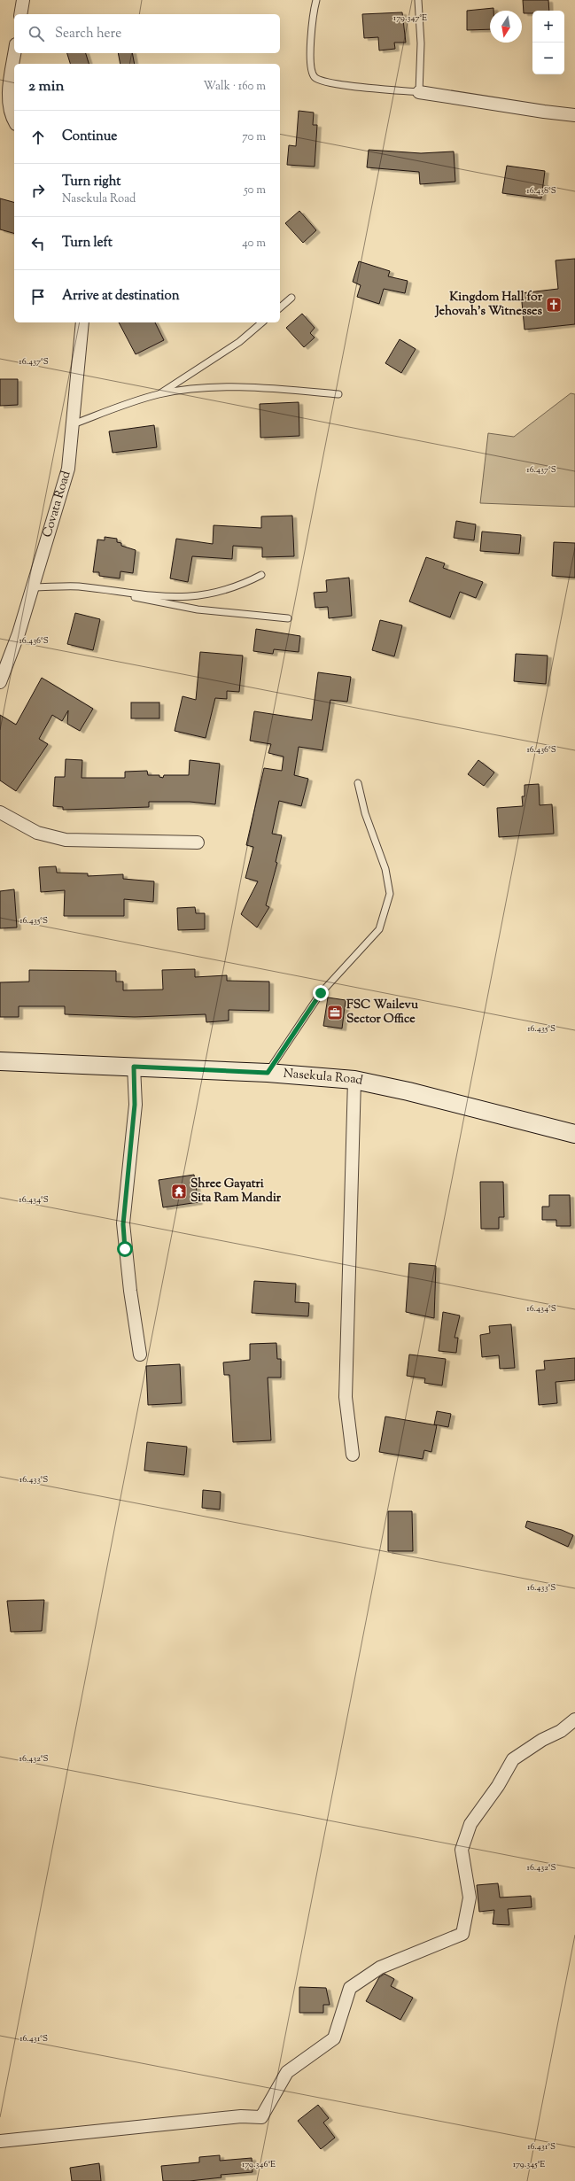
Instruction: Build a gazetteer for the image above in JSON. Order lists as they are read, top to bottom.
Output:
{
  "streets": {
    "main road": ["Nasekula Road"],
    "street": ["Covata Road"]
  },
  "places": {
    "church": ["Kingdom Hall for Jehovah's Witnesses"],
    "office": ["FSC Wailevu Sector Office"],
    "temple": ["Shree Gayatri Sita Ram Mandir"]
  },
  "north": "bottom",
  "page": {
    "map_buttons": ["+", "−"],
    "search": "Search here",
    "heading": ["2 min", "Walk · 160 m"],
    "list": [
      ["Continue", "70 m"],
      ["Turn right", "Nasekula Road", "50 m"],
      ["Turn left", "40 m"],
      "Arrive at destination"
    ]
  },
  "coordinates": [
    "179.347°E",
    "16.438°S",
    "16.437°S",
    "16.436°S",
    "16.435°S",
    "16.434°S",
    "16.433°S",
    "16.432°S",
    "16.431°S",
    "179.346°E",
    "179.345°E"
  ]
}
